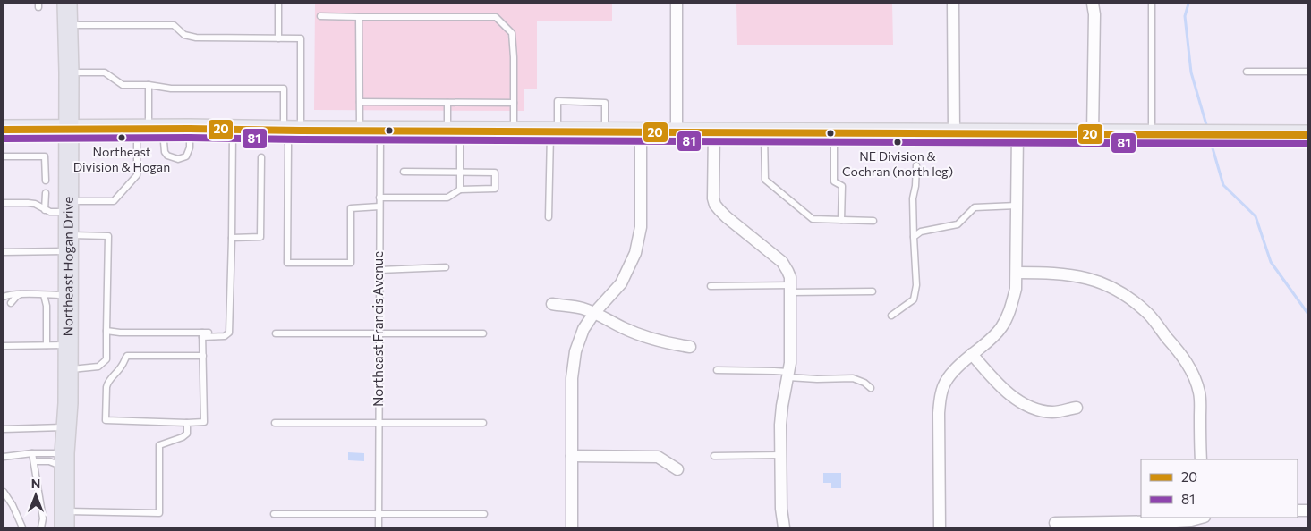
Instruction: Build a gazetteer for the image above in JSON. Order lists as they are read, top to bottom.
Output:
{
  "streets": {
    "highway": ["Northeast Hogan Drive"],
    "lane": ["Northeast Francis Avenue"]
  },
  "places": ["Northeast Division & Hogan", "NE Division & Cochran (north leg)"],
  "lines": ["transit line 20", "transit line 81"],
  "legend": ["20", "81"],
  "north": "top"
}
